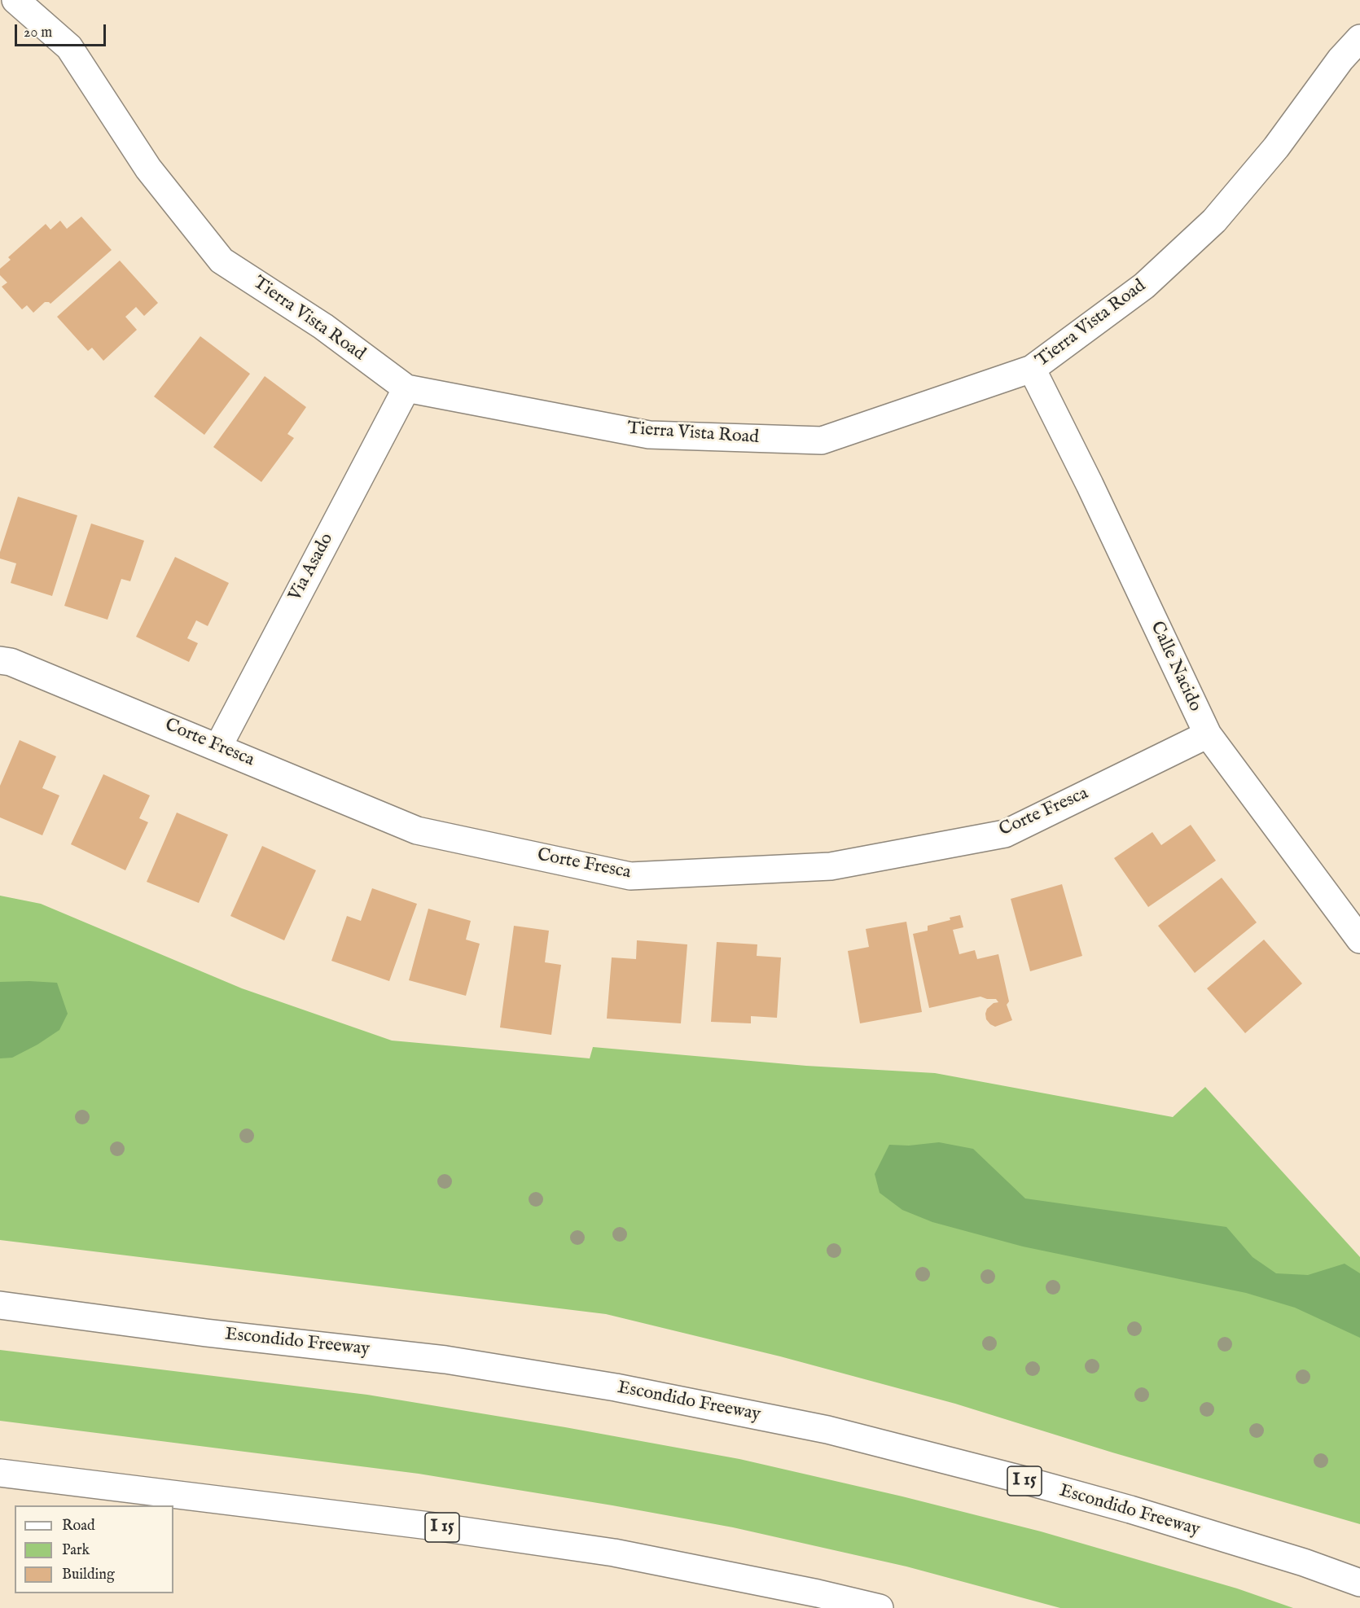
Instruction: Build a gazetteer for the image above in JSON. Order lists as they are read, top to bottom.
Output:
{
  "streets": {
    "main road": [
      "Tierra Vista Road",
      "Via Asado",
      "Calle Nacido",
      "Corte Fresca",
      "Escondido Freeway",
      "I 15"
    ]
  },
  "crossings": [
    ["Tierra Vista Road", "Via Asado"],
    ["Tierra Vista Road", "Calle Nacido"],
    ["Via Asado", "Corte Fresca"],
    ["Calle Nacido", "Corte Fresca"]
  ],
  "legend": ["Road", "Park", "Building"],
  "scale_bar": "20 m"
}
